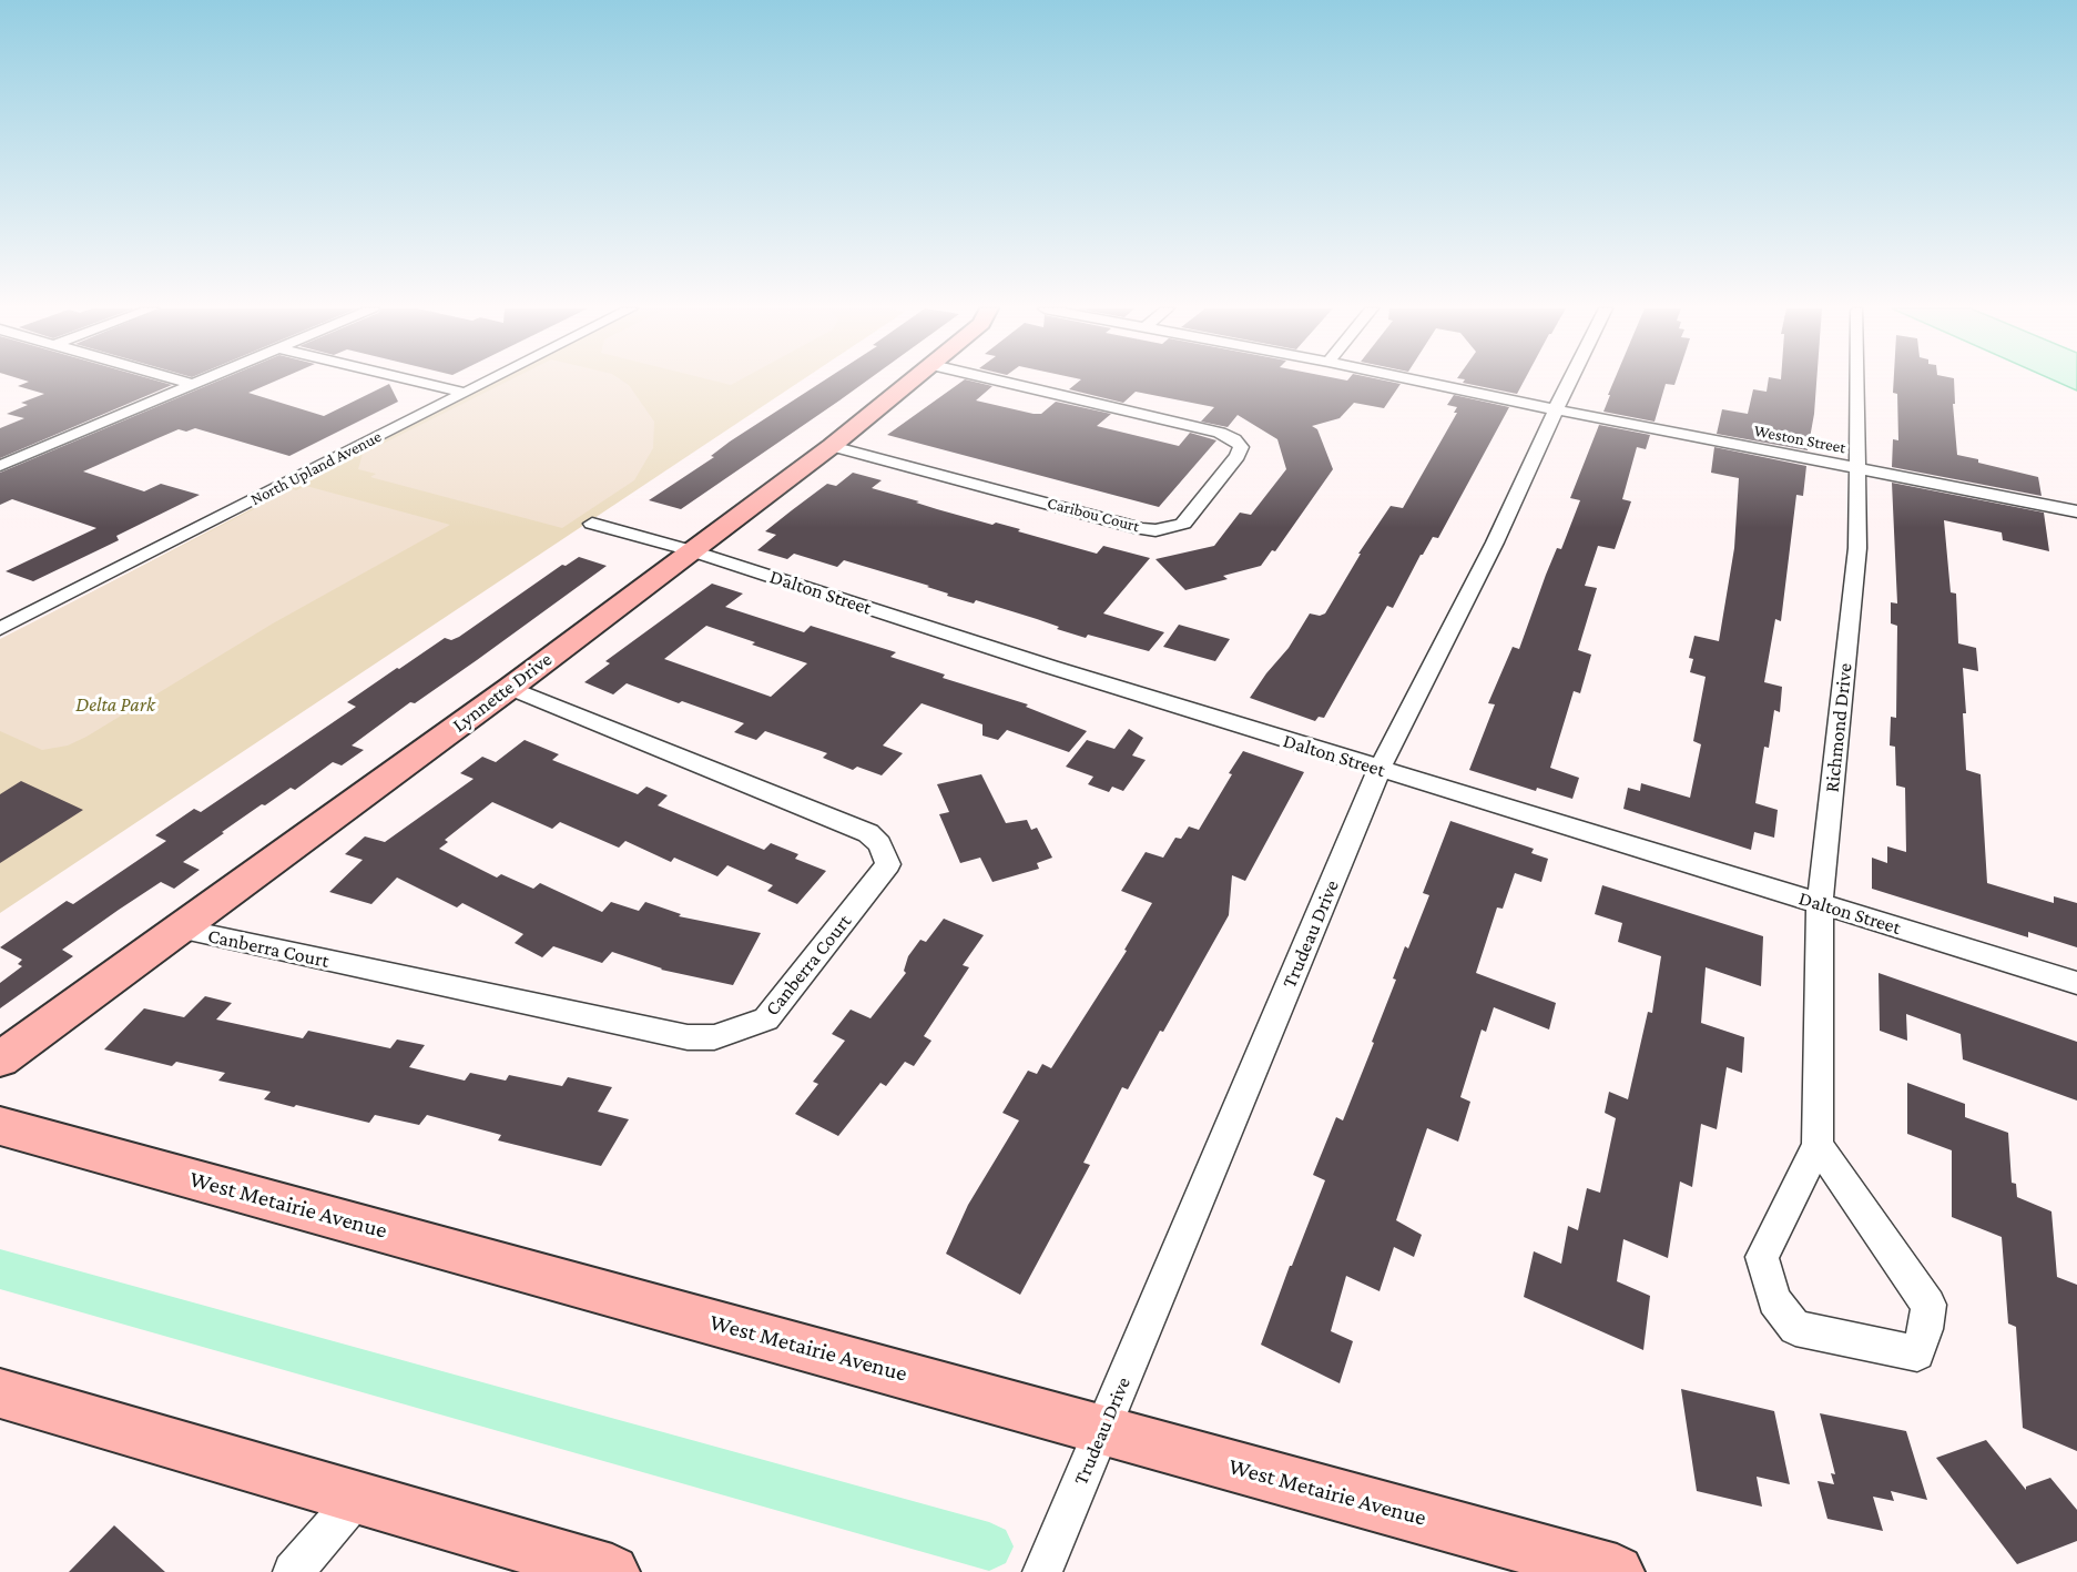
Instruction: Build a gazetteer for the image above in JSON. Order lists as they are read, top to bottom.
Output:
{
  "streets": {
    "street": [
      "Weston Street",
      "North Upland Avenue",
      "Caribou Court",
      "Dalton Street",
      "Lynnette Drive",
      "Richmond Drive",
      "Trudeau Drive",
      "Canberra Court",
      "West Metairie Avenue"
    ]
  },
  "crossings": [
    ["Weston Street", "Richmond Drive"],
    ["Weston Street", "Trudeau Drive"],
    ["Caribou Court", "Lynnette Drive"],
    ["Dalton Street", "Lynnette Drive"],
    ["Dalton Street", "Richmond Drive"],
    ["Dalton Street", "Trudeau Drive"],
    ["Lynnette Drive", "Canberra Court"],
    ["Trudeau Drive", "West Metairie Avenue"]
  ],
  "parks": ["Delta Park"]
}
